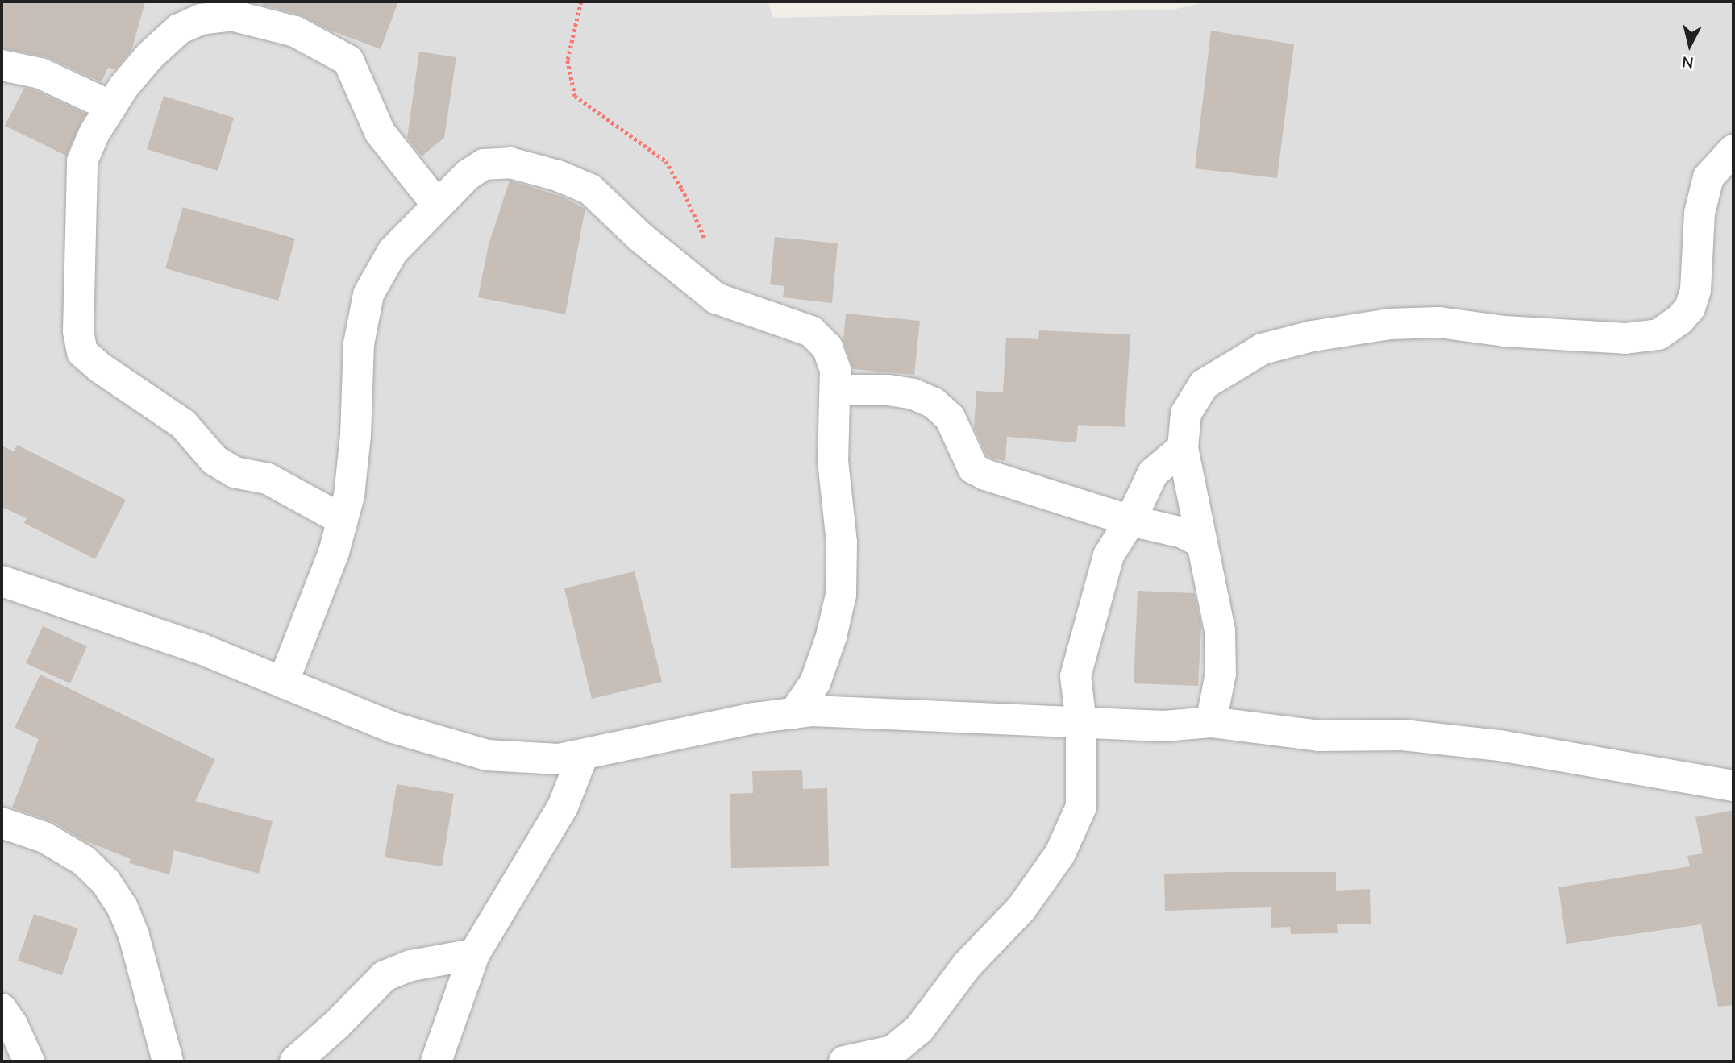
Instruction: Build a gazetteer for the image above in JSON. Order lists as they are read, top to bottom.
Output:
{
  "north": "bottom"
}
